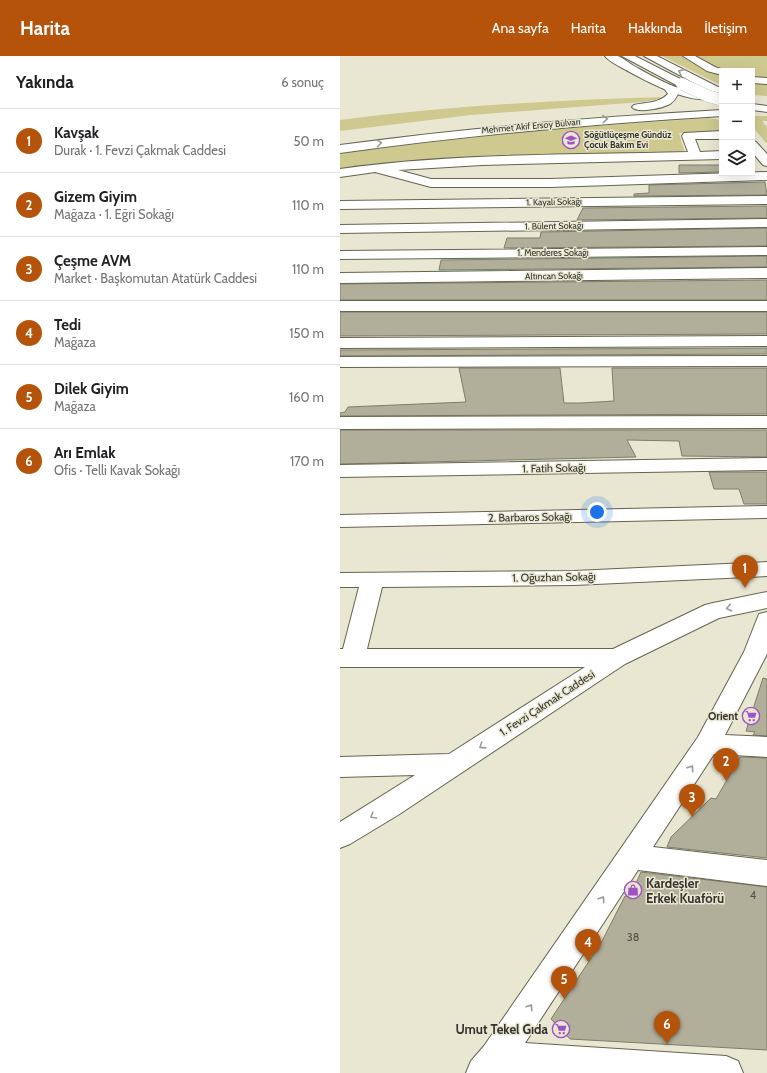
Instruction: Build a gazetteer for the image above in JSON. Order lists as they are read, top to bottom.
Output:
{
  "streets": {
    "street": [
      "Mehmet Akif Ersoy Bulvarı",
      "1. Kayalı Sokağı",
      "1. Bülent Sokağı",
      "1. Menderes Sokağı",
      "Altıncan Sokağı",
      "1. Fatih Sokağı",
      "2. Barbaros Sokağı",
      "1. Oğuzhan Sokağı",
      "1. Fevzi Çakmak Caddesi"
    ]
  },
  "one_way": ["1. Fevzi Çakmak Caddesi"],
  "places": {
    "school or university": ["Söğütlüçeşme Gündüz Çocuk Bakım Evi"],
    "supermarket": ["Orient", "Umut Tekel Gıda"],
    "shop": ["Kardeşler Erkek Kuaförü"]
  },
  "house_numbers": ["4", "38"],
  "page": {
    "header": "Harita",
    "nav": [
      "Ana sayfa",
      "Harita",
      "Hakkında",
      "İletişim"
    ],
    "heading": ["Yakında", "6 sonuç"],
    "map_buttons": ["+", "−"],
    "list": [
      {
        "mark": "1",
        "name": "Kavşak",
        "note": "Durak · 1. Fevzi Çakmak Caddesi",
        "value": "50 m"
      },
      {
        "mark": "2",
        "name": "Gizem Giyim",
        "note": "Mağaza · 1. Eğri Sokağı",
        "value": "110 m"
      },
      {
        "mark": "3",
        "name": "Çeşme AVM",
        "note": "Market · Başkomutan Atatürk Caddesi",
        "value": "110 m"
      },
      {
        "mark": "4",
        "name": "Tedi",
        "note": "Mağaza",
        "value": "150 m"
      },
      {
        "mark": "5",
        "name": "Dilek Giyim",
        "note": "Mağaza",
        "value": "160 m"
      },
      {
        "mark": "6",
        "name": "Arı Emlak",
        "note": "Ofis · Telli Kavak Sokağı",
        "value": "170 m"
      }
    ],
    "pins": [
      "1",
      "2",
      "3",
      "4",
      "5",
      "6"
    ]
  }
}
